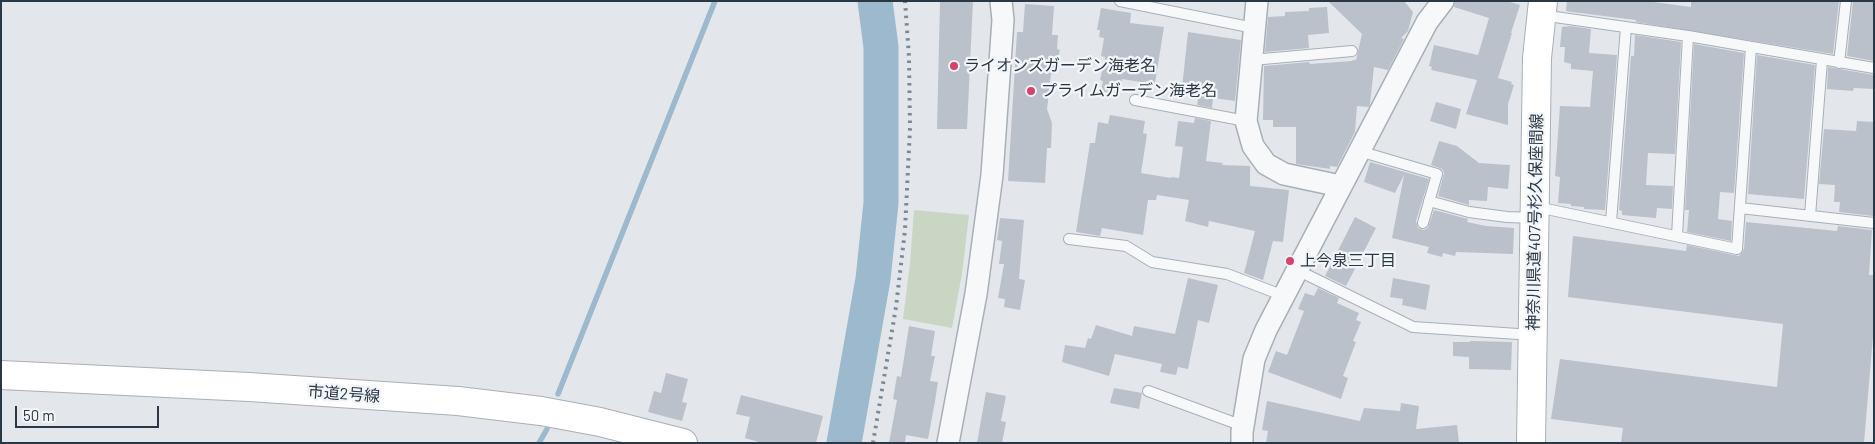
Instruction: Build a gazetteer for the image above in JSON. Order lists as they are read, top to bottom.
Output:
{
  "streets": {
    "street": ["神奈川県道407号杉久保座間線", "市道2号線"]
  },
  "places": ["ライオンズガーデン海老名", "プライムガーデン海老名", "上今泉三丁目"],
  "scale_bar": "50 m"
}
